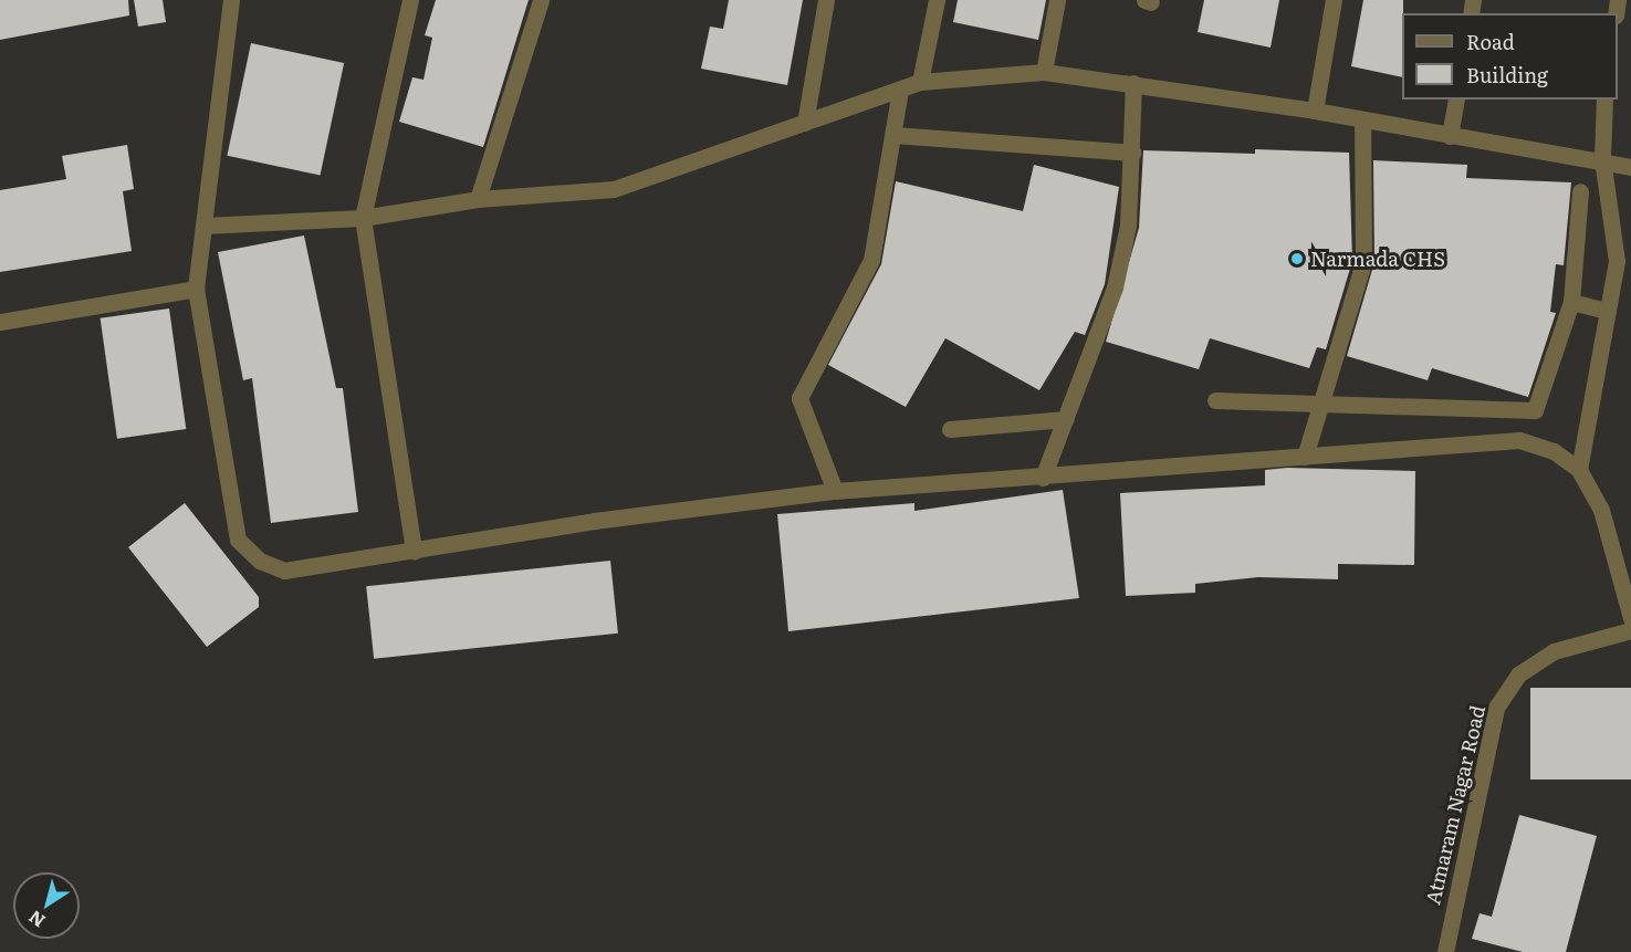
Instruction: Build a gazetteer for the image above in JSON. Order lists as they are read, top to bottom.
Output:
{
  "streets": {
    "street": ["Atmaram Nagar Road"]
  },
  "places": ["Narmada CHS"],
  "legend": ["Road", "Building"],
  "north": "bottom left"
}
